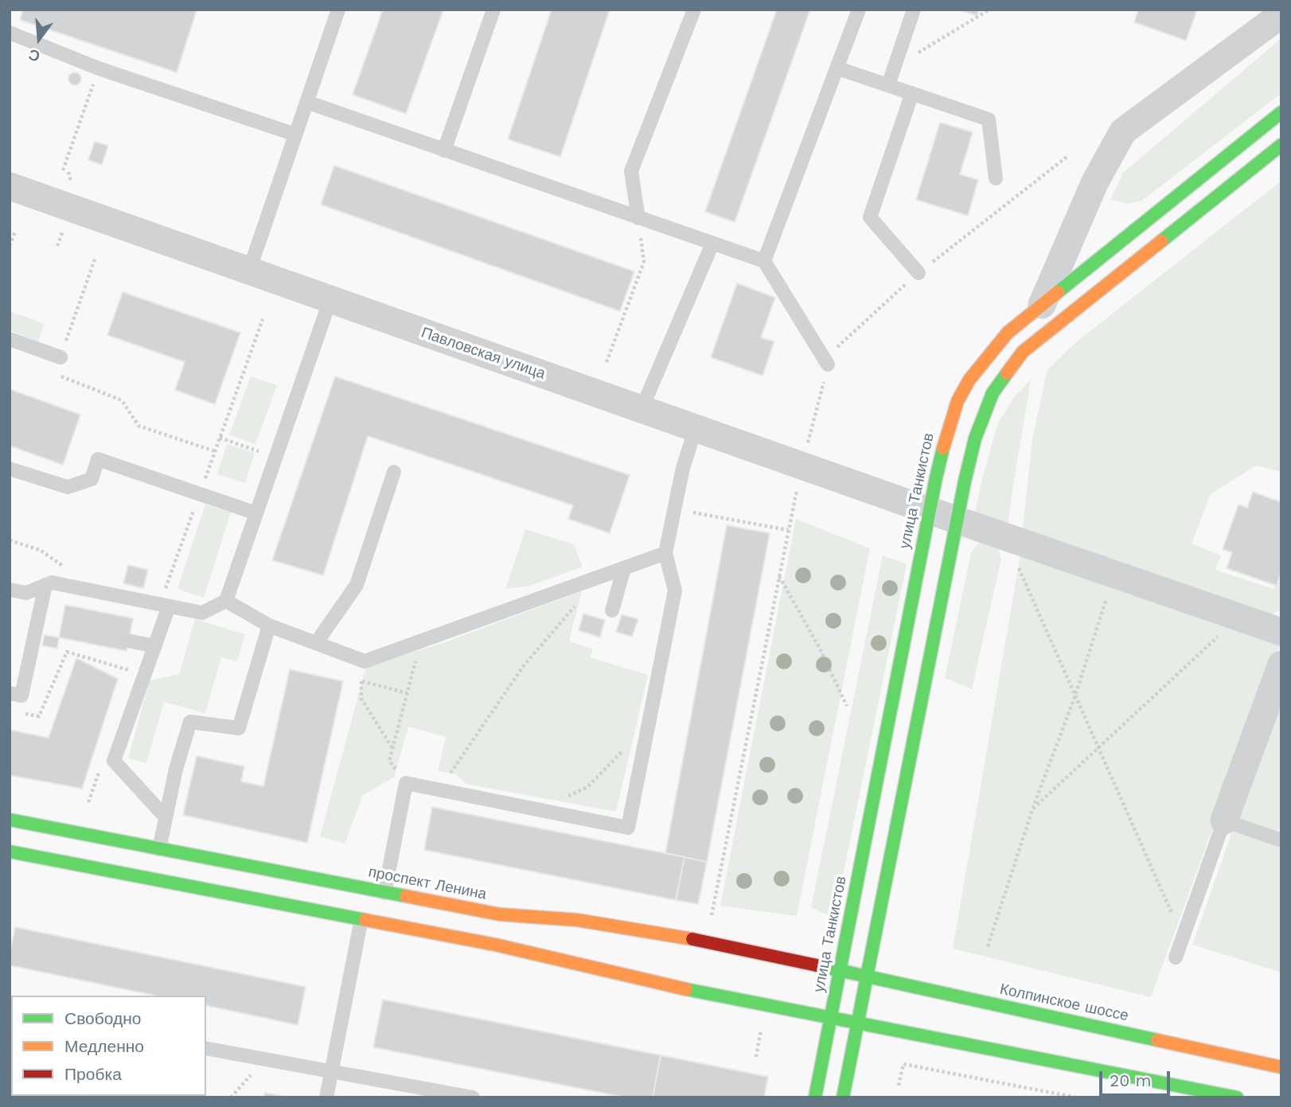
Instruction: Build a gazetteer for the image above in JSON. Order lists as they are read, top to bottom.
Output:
{
  "streets": {
    "main road": ["улица Танкистов", "проспект Ленина", "Колпинское шоссе"],
    "street": ["Павловская улица"]
  },
  "crossings": [
    ["Павловская улица", "улица Танкистов"],
    ["улица Танкистов", "проспект Ленина"],
    ["улица Танкистов", "Колпинское шоссе"],
    ["проспект Ленина", "Колпинское шоссе"]
  ],
  "legend": ["Свободно", "Медленно", "Пробка"],
  "scale_bar": "20 m",
  "north": "bottom"
}
